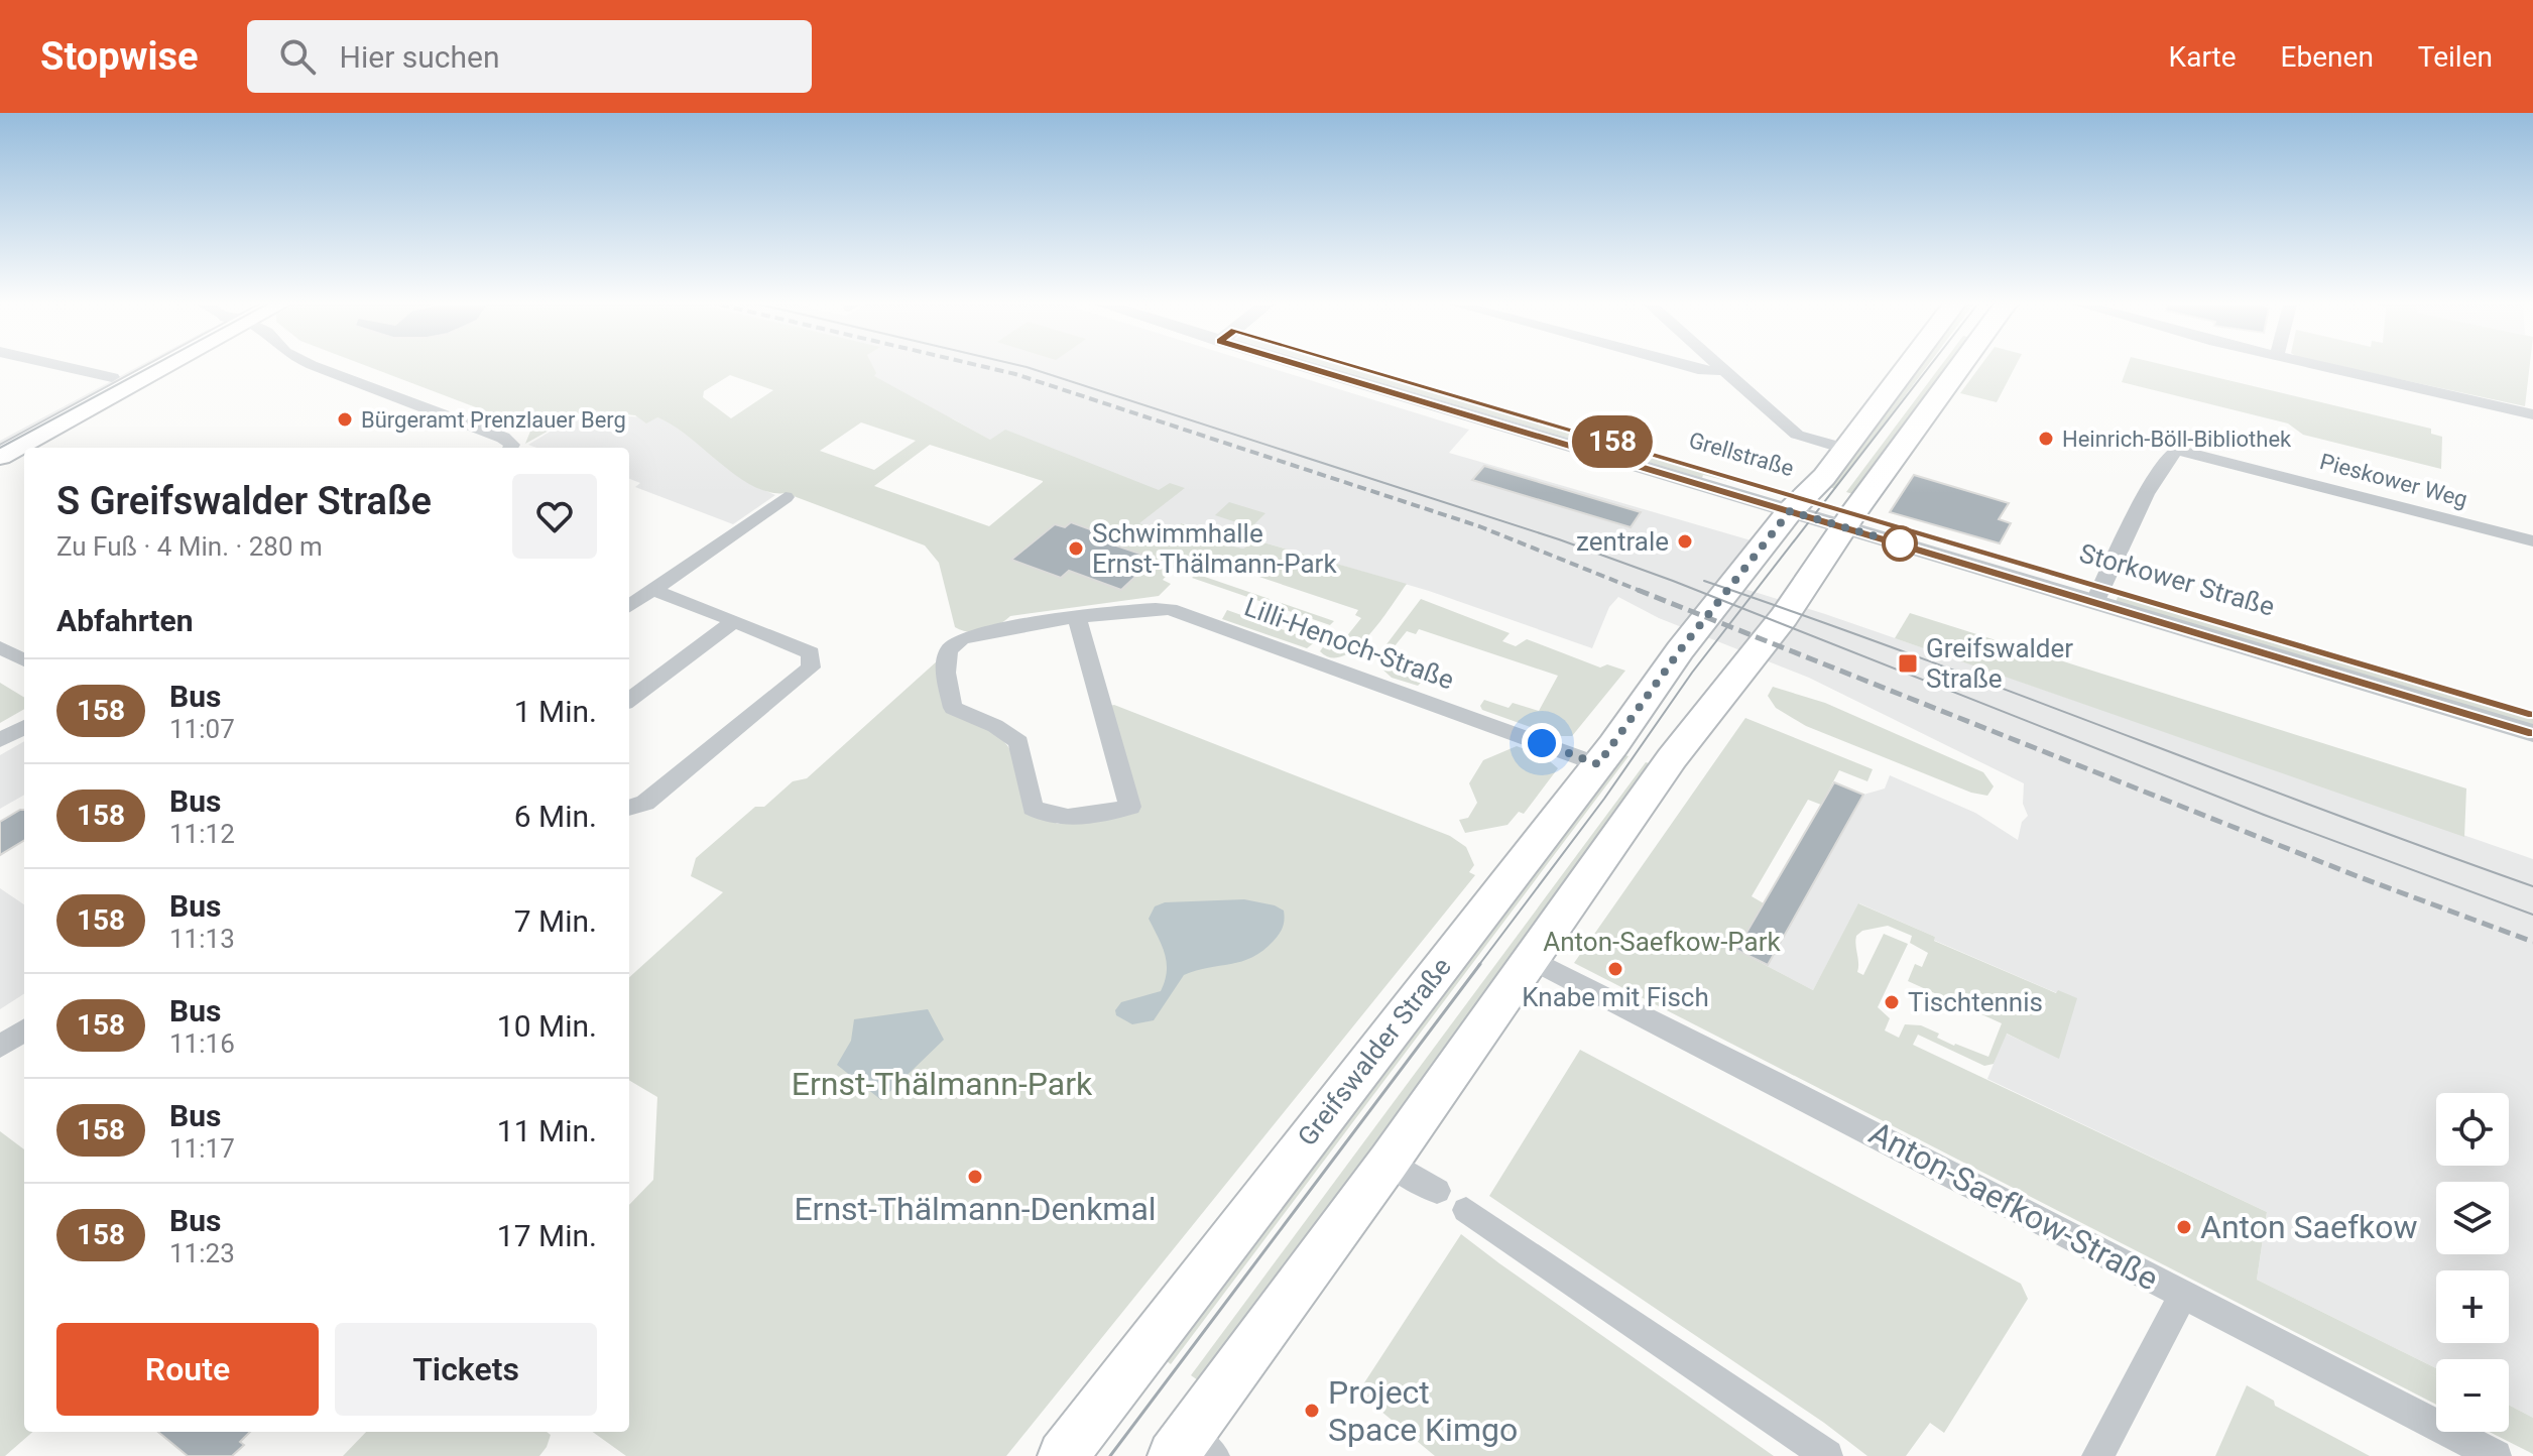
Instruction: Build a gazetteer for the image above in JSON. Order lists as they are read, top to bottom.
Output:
{
  "streets": {
    "main road": ["Greifswalder Straße"],
    "street": [
      "Grellstraße",
      "Pieskower Weg",
      "Storkower Straße",
      "Lilli-Henoch-Straße",
      "Anton-Saefkow-Straße"
    ]
  },
  "crossings": [
    ["Grellstraße", "Storkower Straße"],
    ["Grellstraße", "Greifswalder Straße"],
    ["Pieskower Weg", "Storkower Straße"],
    ["Storkower Straße", "Greifswalder Straße"],
    ["Lilli-Henoch-Straße", "Greifswalder Straße"]
  ],
  "parks": ["Anton-Saefkow-Park", "Ernst-Thälmann-Park"],
  "places": {
    "other": [
      "Bürgeramt Prenzlauer Berg",
      "Heinrich-Böll-Bibliothek",
      "zentrale",
      "Schwimmhalle Ernst-Thälmann-Park",
      "Knabe mit Fisch",
      "Tischtennis",
      "Ernst-Thälmann-Denkmal",
      "Anton Saefkow",
      "Project Space Kimgo"
    ],
    "transit": ["Greifswalder Straße"]
  },
  "lines": ["bus line 158"],
  "page": {
    "header": "Stopwise",
    "search": "Hier suchen",
    "nav": ["Karte", "Ebenen", "Teilen"],
    "on_map": "158",
    "heading": [
      ["S Greifswalder Straße", "Zu Fuß · 4 Min. · 280 m"],
      "Abfahrten"
    ],
    "list": [
      {
        "mark": "158",
        "name": "Bus",
        "note": "11:07",
        "value": "1 Min."
      },
      {
        "mark": "158",
        "name": "Bus",
        "note": "11:12",
        "value": "6 Min."
      },
      {
        "mark": "158",
        "name": "Bus",
        "note": "11:13",
        "value": "7 Min."
      },
      {
        "mark": "158",
        "name": "Bus",
        "note": "11:16",
        "value": "10 Min."
      },
      {
        "mark": "158",
        "name": "Bus",
        "note": "11:17",
        "value": "11 Min."
      },
      {
        "mark": "158",
        "name": "Bus",
        "note": "11:23",
        "value": "17 Min."
      }
    ],
    "map_buttons": ["+", "−"],
    "buttons": ["Route", "Tickets"]
  }
}
